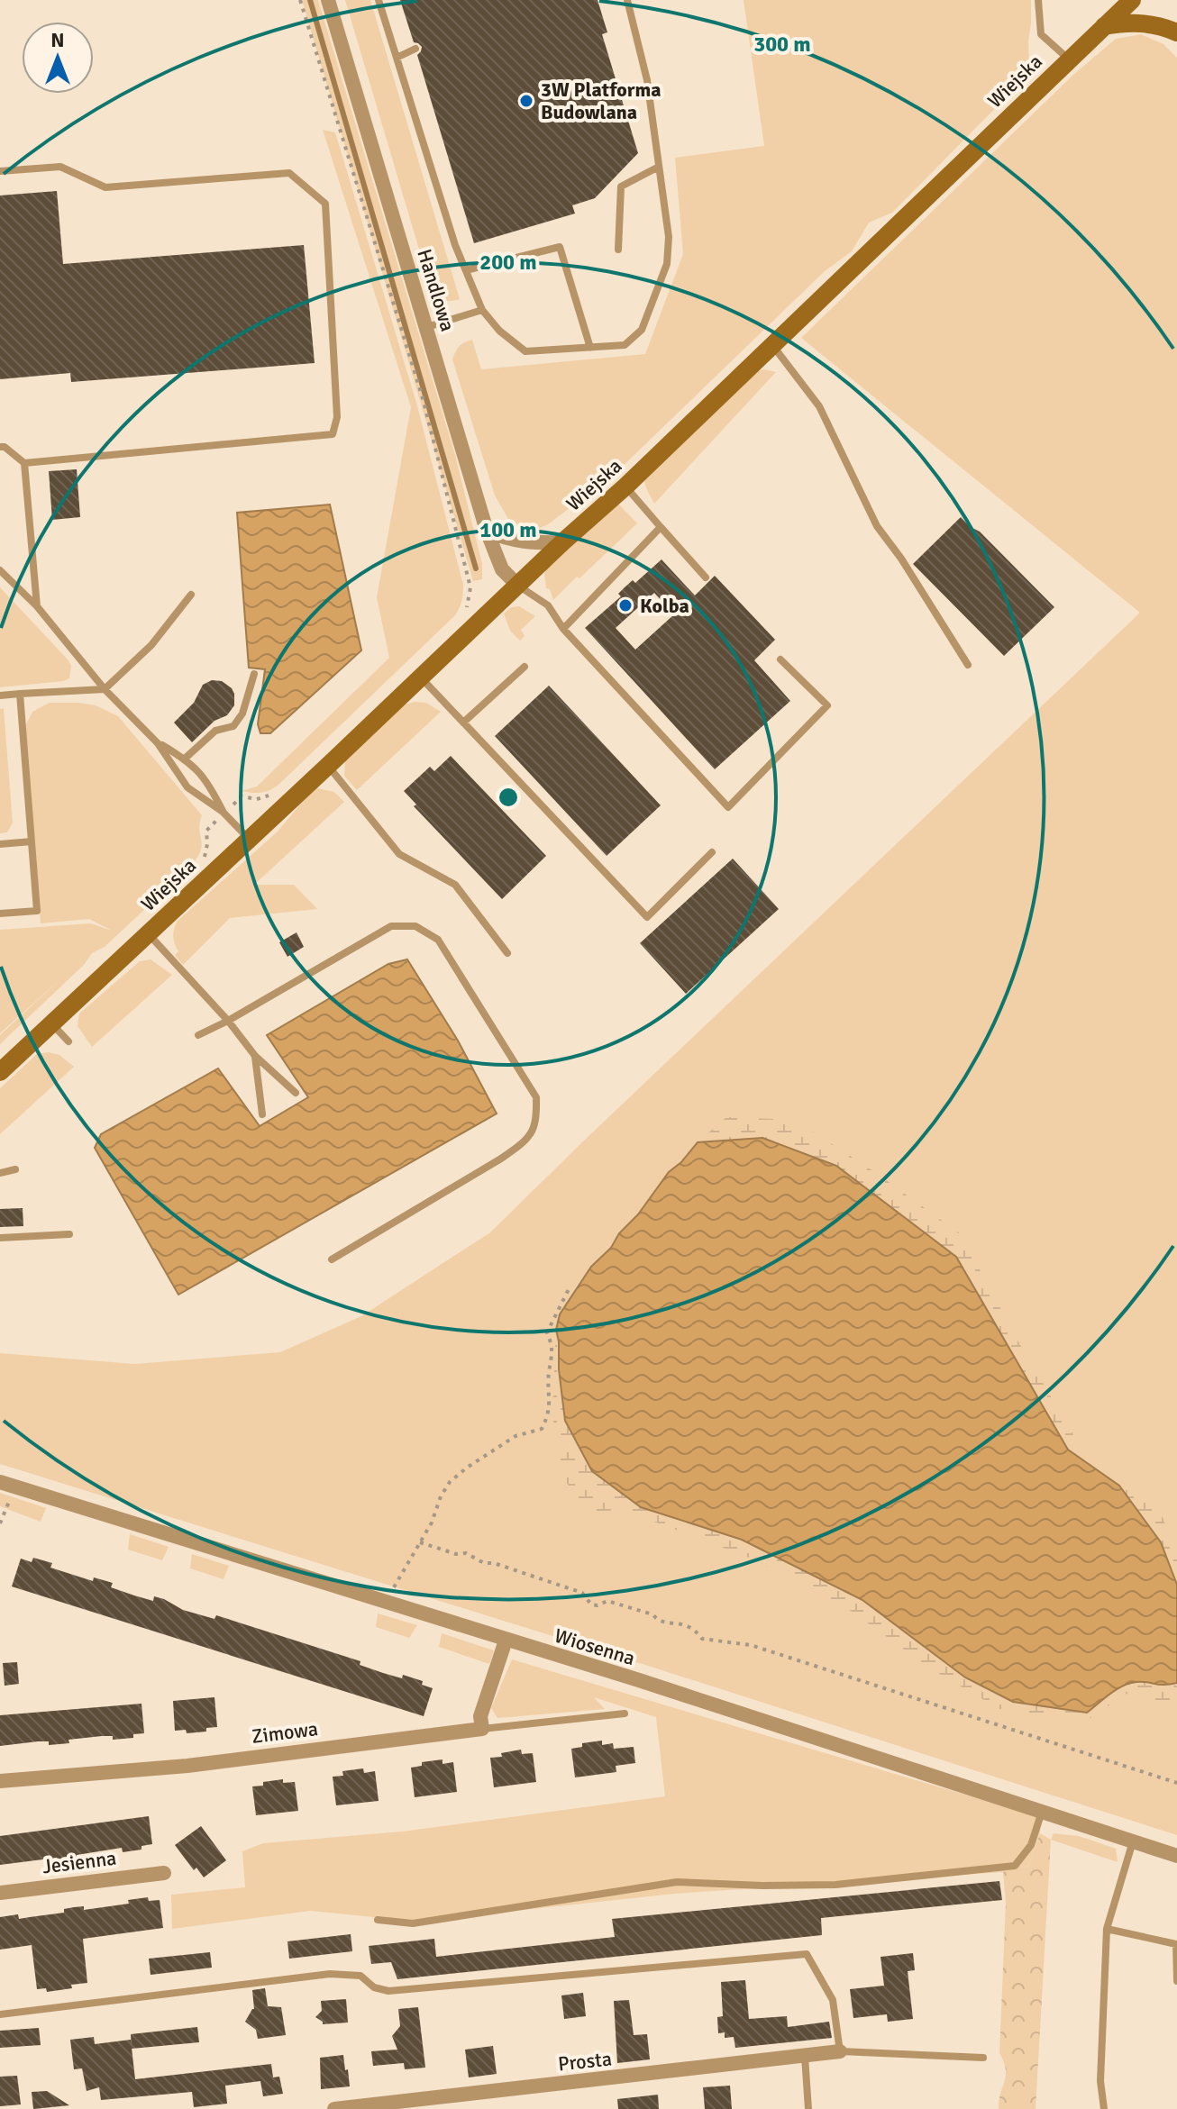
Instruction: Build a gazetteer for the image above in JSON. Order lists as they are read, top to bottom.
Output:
{
  "streets": {
    "street": [
      "Wiejska",
      "Handlowa",
      "Wiosenna",
      "Zimowa",
      "Jesienna",
      "Prosta"
    ]
  },
  "crossings": [
    ["Wiejska", "Handlowa"]
  ],
  "places": ["3W Platforma Budowlana", "Kolba"],
  "north": "top",
  "rings": ["300 m", "200 m", "100 m"]
}
